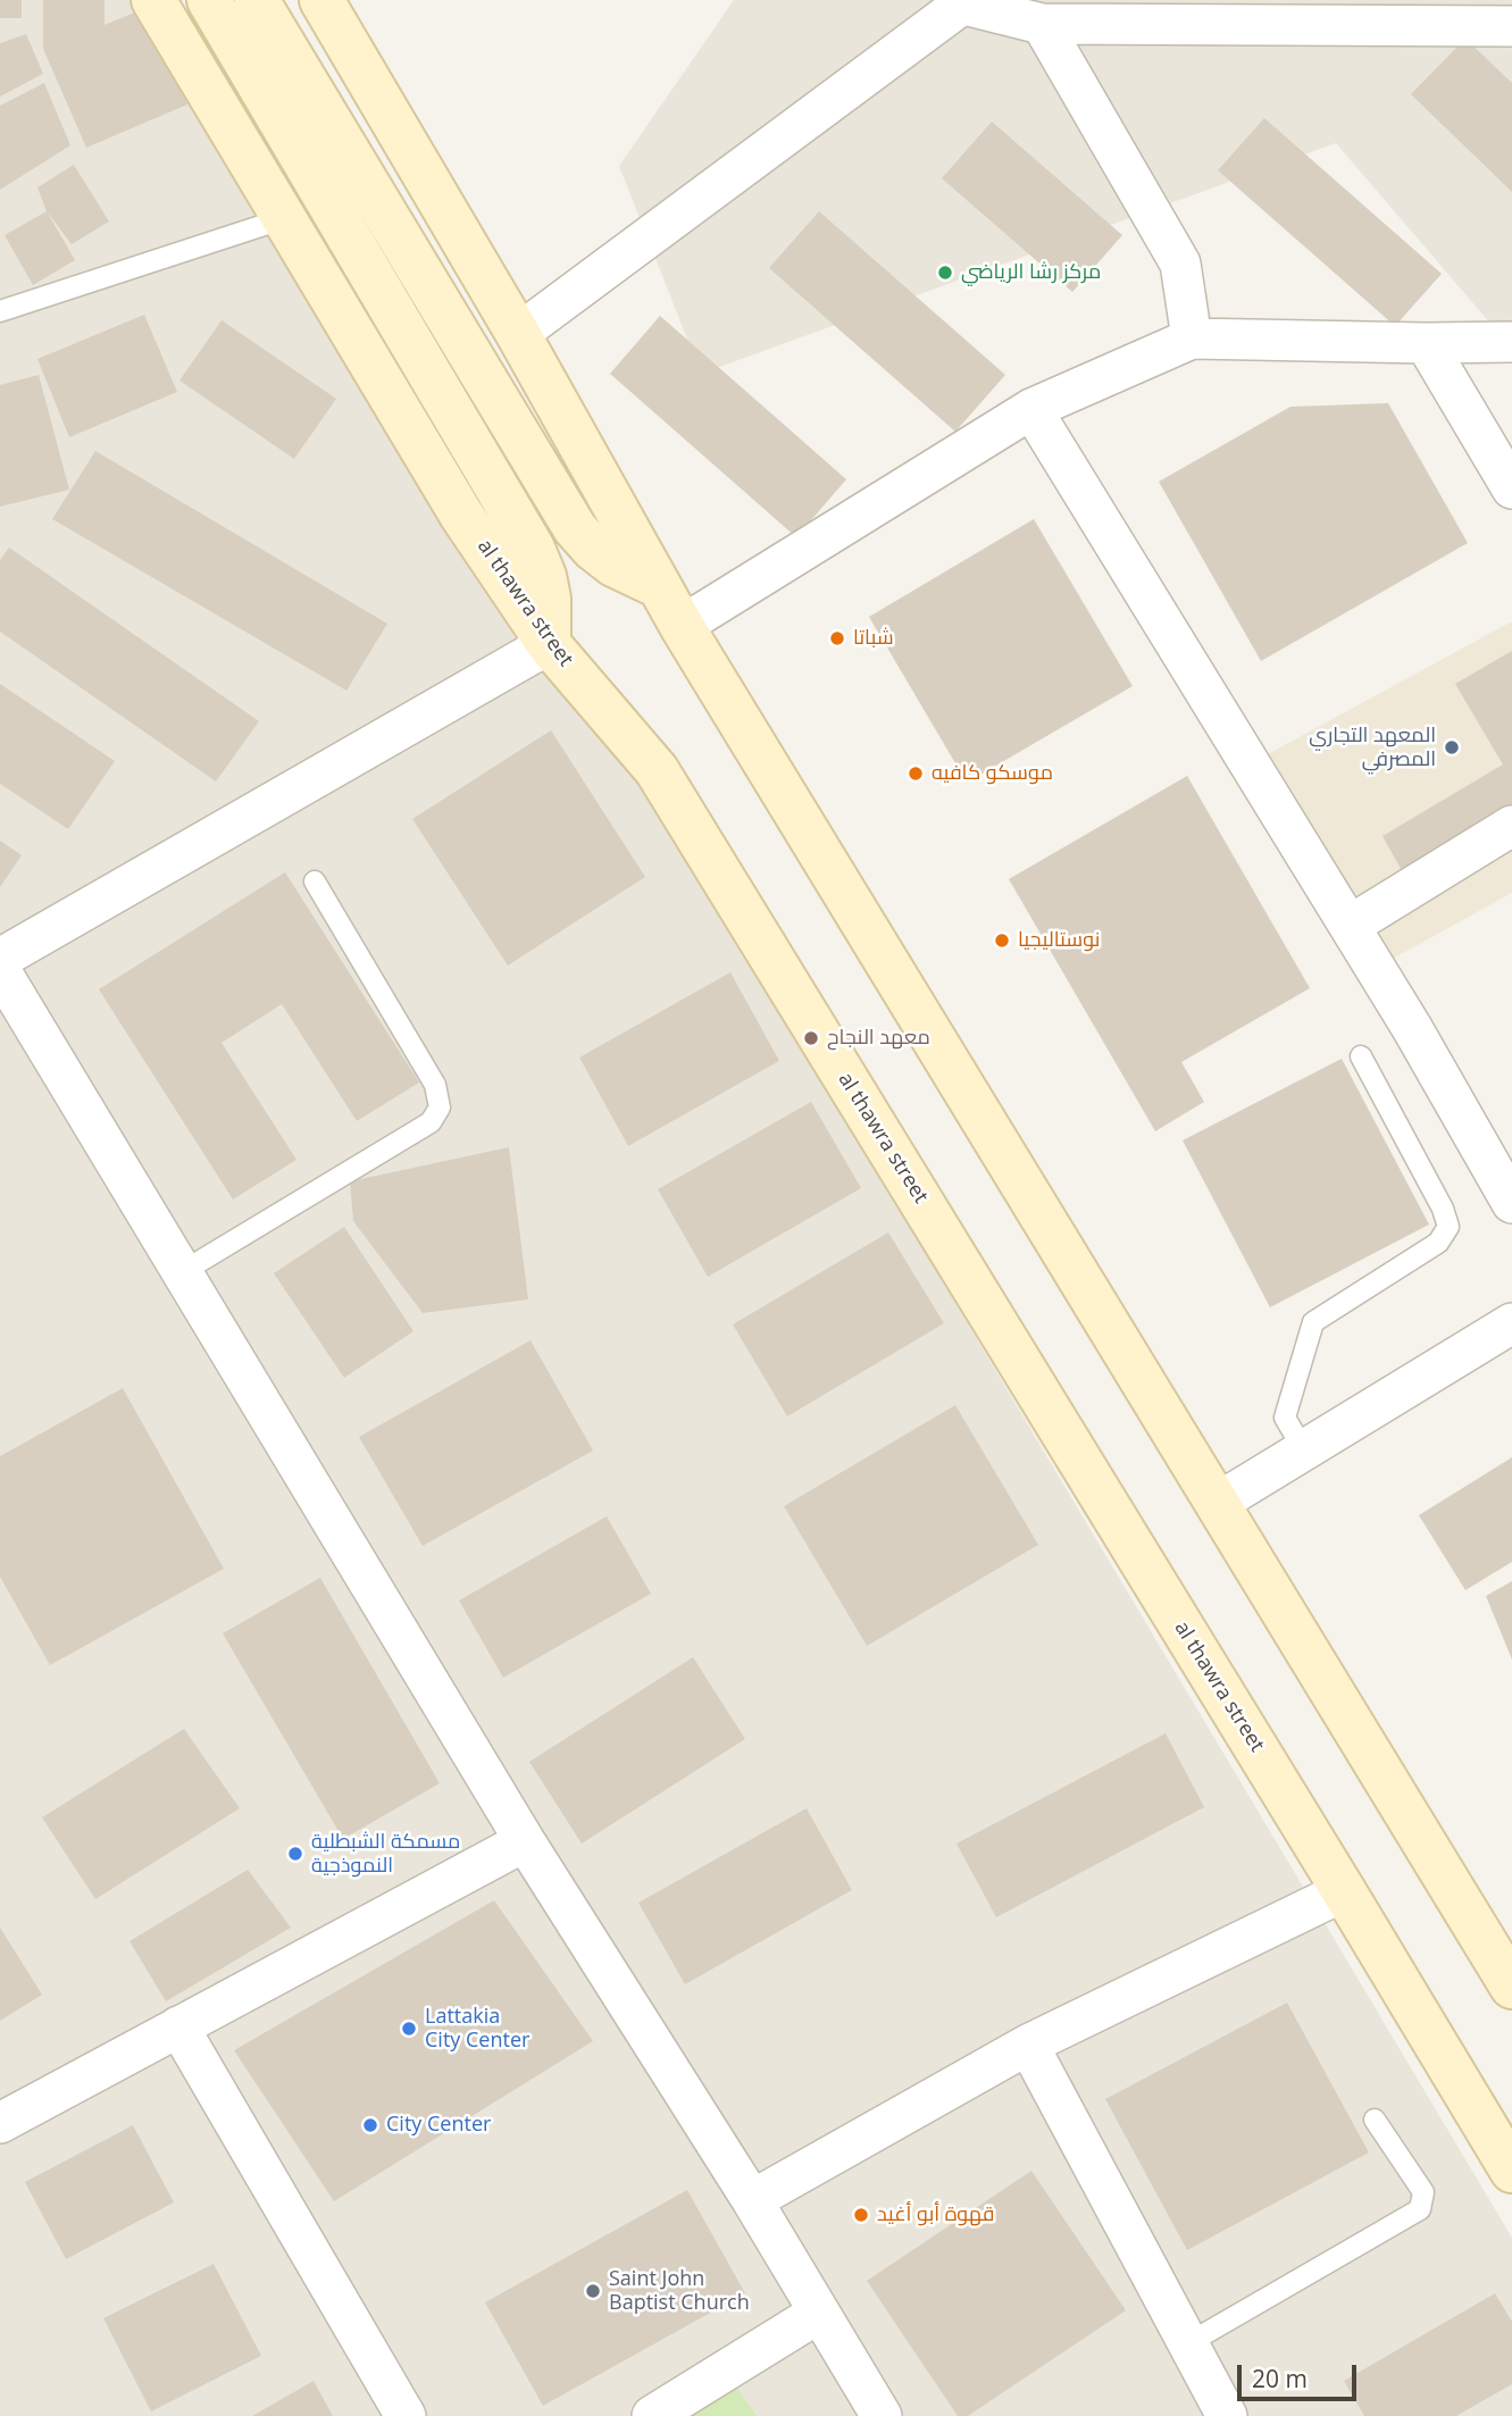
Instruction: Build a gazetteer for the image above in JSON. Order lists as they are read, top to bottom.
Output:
{
  "streets": {
    "main road": ["al thawra street"]
  },
  "places": [
    "مركز رشا الرياضي",
    "شباتا",
    "المعهد التجاري المصرفي",
    "موسكو كافيه",
    "نوستاليجيا",
    "معهد النجاح",
    "مسمكة الشبطلية النموذجية",
    "Lattakia City Center",
    "City Center",
    "قهوة أبو أغيد",
    "Saint John Baptist Church"
  ],
  "scale_bar": "20 m"
}
